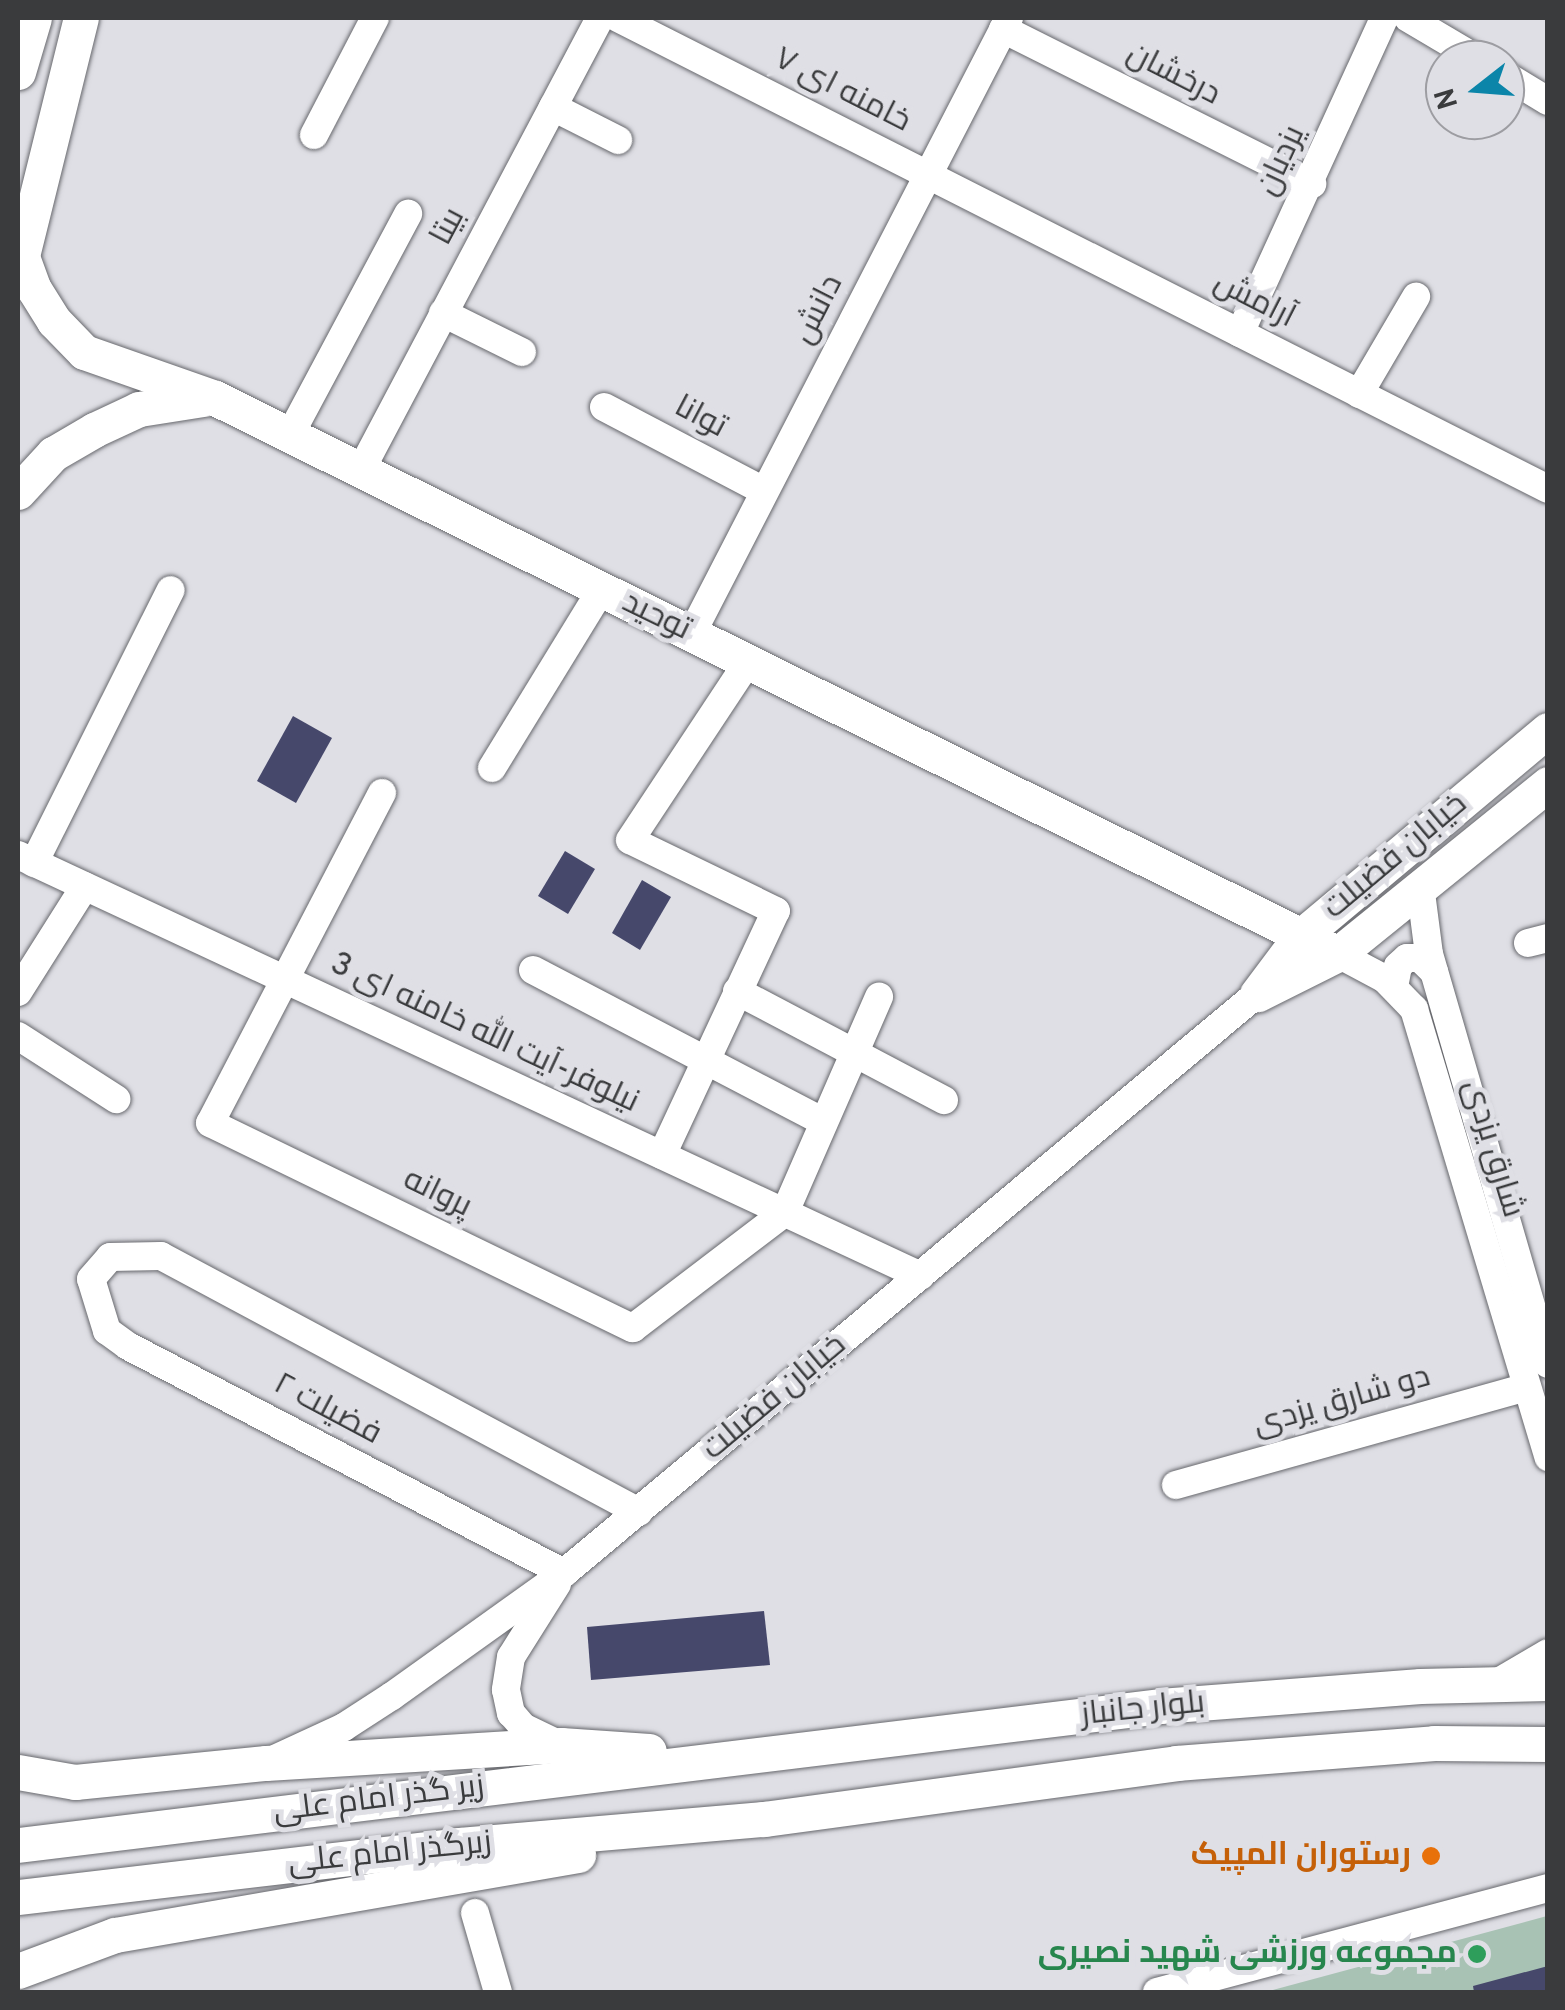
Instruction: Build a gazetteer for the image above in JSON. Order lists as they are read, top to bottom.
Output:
{
  "streets": {
    "main road": [
      "توحید",
      "خیابان فضیلت",
      "بلوار جانباز",
      "زیر گذر امام علی",
      "زیرگذر امام علی"
    ],
    "street": [
      "درخشان",
      "خامنه ای ۷",
      "یزدیان",
      "بیتا",
      "آرامش",
      "دانش",
      "توانا",
      "نیلوفر-آیت الله خامنه ای 3",
      "شارق یزدی",
      "پروانه",
      "دو شارق یزدی",
      "فضیلت ۲"
    ]
  },
  "crossings": [
    ["درخشان", "یزدیان"],
    ["درخشان", "دانش"],
    ["خامنه ای ۷", "آرامش"],
    ["خامنه ای ۷", "دانش"],
    ["یزدیان", "آرامش"],
    ["بیتا", "توحید"],
    ["آرامش", "دانش"],
    ["دانش", "توانا"],
    ["دانش", "توحید"],
    ["توحید", "خیابان فضیلت"],
    ["توحید", "شارق یزدی"],
    ["خیابان فضیلت", "نیلوفر-آیت الله خامنه ای 3"],
    ["خیابان فضیلت", "شارق یزدی"],
    ["خیابان فضیلت", "فضیلت ۲"],
    ["نیلوفر-آیت الله خامنه ای 3", "پروانه"],
    ["شارق یزدی", "دو شارق یزدی"],
    ["بلوار جانباز", "زیر گذر امام علی"],
    ["بلوار جانباز", "زیرگذر امام علی"]
  ],
  "places": ["رستوران المپیک", "مجموعه ورزشی شهید نصیری"],
  "north": "left"
}
